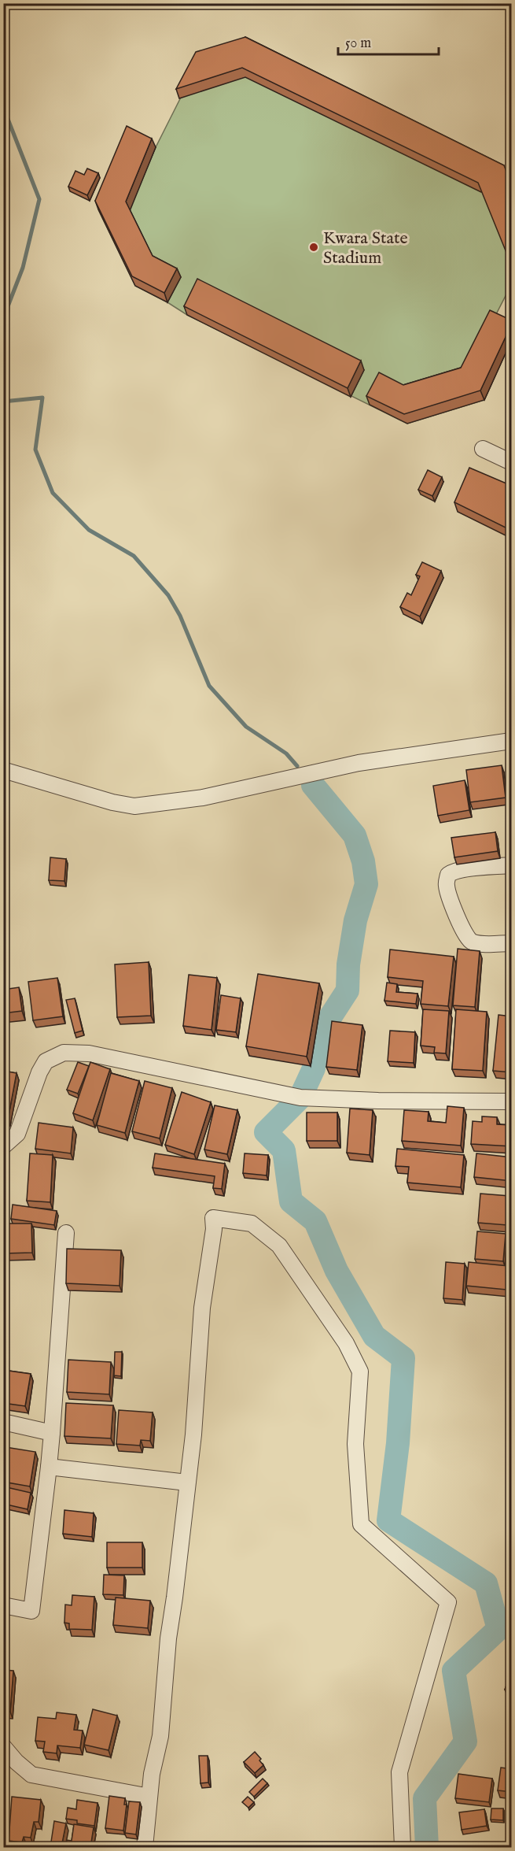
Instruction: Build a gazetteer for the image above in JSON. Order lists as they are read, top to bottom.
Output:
{
  "places": ["Kwara State Stadium"],
  "scale_bar": "50 m"
}
